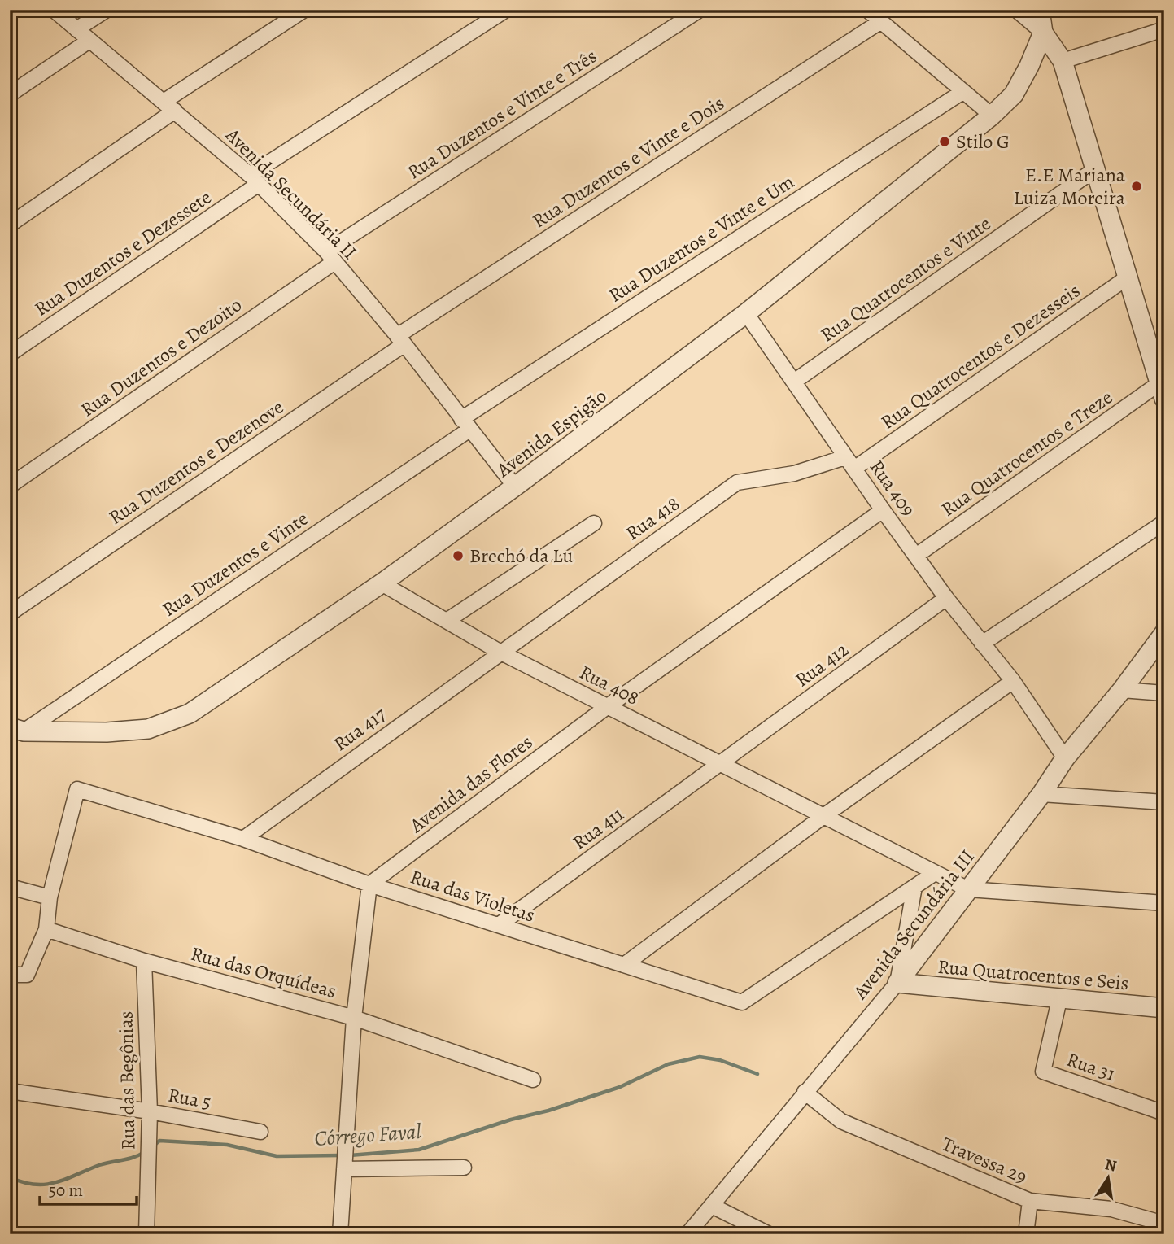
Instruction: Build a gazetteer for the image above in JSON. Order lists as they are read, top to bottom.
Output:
{
  "streets": {
    "street": [
      "Rua Duzentos e Vinte e Três",
      "Rua Duzentos e Vinte e Dois",
      "Avenida Secundária II",
      "Rua Duzentos e Vinte e Um",
      "Rua Duzentos e Dezessete",
      "Rua Quatrocentos e Vinte",
      "Rua Quatrocentos e Dezesseis",
      "Rua Duzentos e Dezoito",
      "Avenida Espigão",
      "Rua Quatrocentos e Treze",
      "Rua Duzentos e Dezenove",
      "Rua 409",
      "Rua 418",
      "Rua Duzentos e Vinte",
      "Rua 412",
      "Rua 408",
      "Rua 417",
      "Avenida das Flores",
      "Rua 411",
      "Rua das Violetas",
      "Avenida Secundária III",
      "Rua das Orquídeas",
      "Rua Quatrocentos e Seis",
      "Rua 31",
      "Rua das Begônias",
      "Rua 5",
      "Travessa 29"
    ]
  },
  "crossings": [
    ["Rua Duzentos e Vinte e Três", "Avenida Secundária II"],
    ["Rua Duzentos e Vinte e Três", "Rua Duzentos e Dezoito"],
    ["Rua Duzentos e Vinte e Dois", "Avenida Secundária II"],
    ["Rua Duzentos e Vinte e Dois", "Rua Duzentos e Dezenove"],
    ["Avenida Secundária II", "Rua Duzentos e Vinte e Um"],
    ["Avenida Secundária II", "Rua Duzentos e Dezessete"],
    ["Avenida Secundária II", "Rua Duzentos e Dezoito"],
    ["Avenida Secundária II", "Avenida Espigão"],
    ["Avenida Secundária II", "Rua Duzentos e Dezenove"],
    ["Avenida Secundária II", "Rua Duzentos e Vinte"],
    ["Rua Duzentos e Vinte e Um", "Rua Duzentos e Vinte"],
    ["Rua Quatrocentos e Vinte", "Rua 409"],
    ["Rua Quatrocentos e Dezesseis", "Rua 409"],
    ["Avenida Espigão", "Rua 409"],
    ["Avenida Espigão", "Rua Duzentos e Vinte"],
    ["Avenida Espigão", "Rua 408"],
    ["Rua Quatrocentos e Treze", "Rua 409"],
    ["Rua 409", "Rua 418"],
    ["Rua 409", "Rua 412"],
    ["Rua 409", "Avenida das Flores"],
    ["Rua 409", "Avenida Secundária III"],
    ["Rua 418", "Rua 408"],
    ["Rua 418", "Rua 417"],
    ["Rua 412", "Rua 408"],
    ["Rua 412", "Rua 411"],
    ["Rua 408", "Rua 417"],
    ["Rua 408", "Avenida das Flores"],
    ["Rua 408", "Rua 411"],
    ["Rua 408", "Rua das Violetas"],
    ["Rua 408", "Avenida Secundária III"],
    ["Rua 417", "Rua das Violetas"],
    ["Avenida das Flores", "Rua das Violetas"],
    ["Rua 411", "Rua das Violetas"],
    ["Rua das Violetas", "Rua das Orquídeas"],
    ["Avenida Secundária III", "Rua Quatrocentos e Seis"],
    ["Avenida Secundária III", "Travessa 29"],
    ["Rua das Orquídeas", "Rua das Begônias"],
    ["Rua Quatrocentos e Seis", "Rua 31"],
    ["Rua das Begônias", "Rua 5"]
  ],
  "water": ["Córrego Faval"],
  "places": ["Stilo G", "E.E Mariana Luiza Moreira", "Brechó da Lu"],
  "scale_bar": "50 m",
  "north": "top"
}
